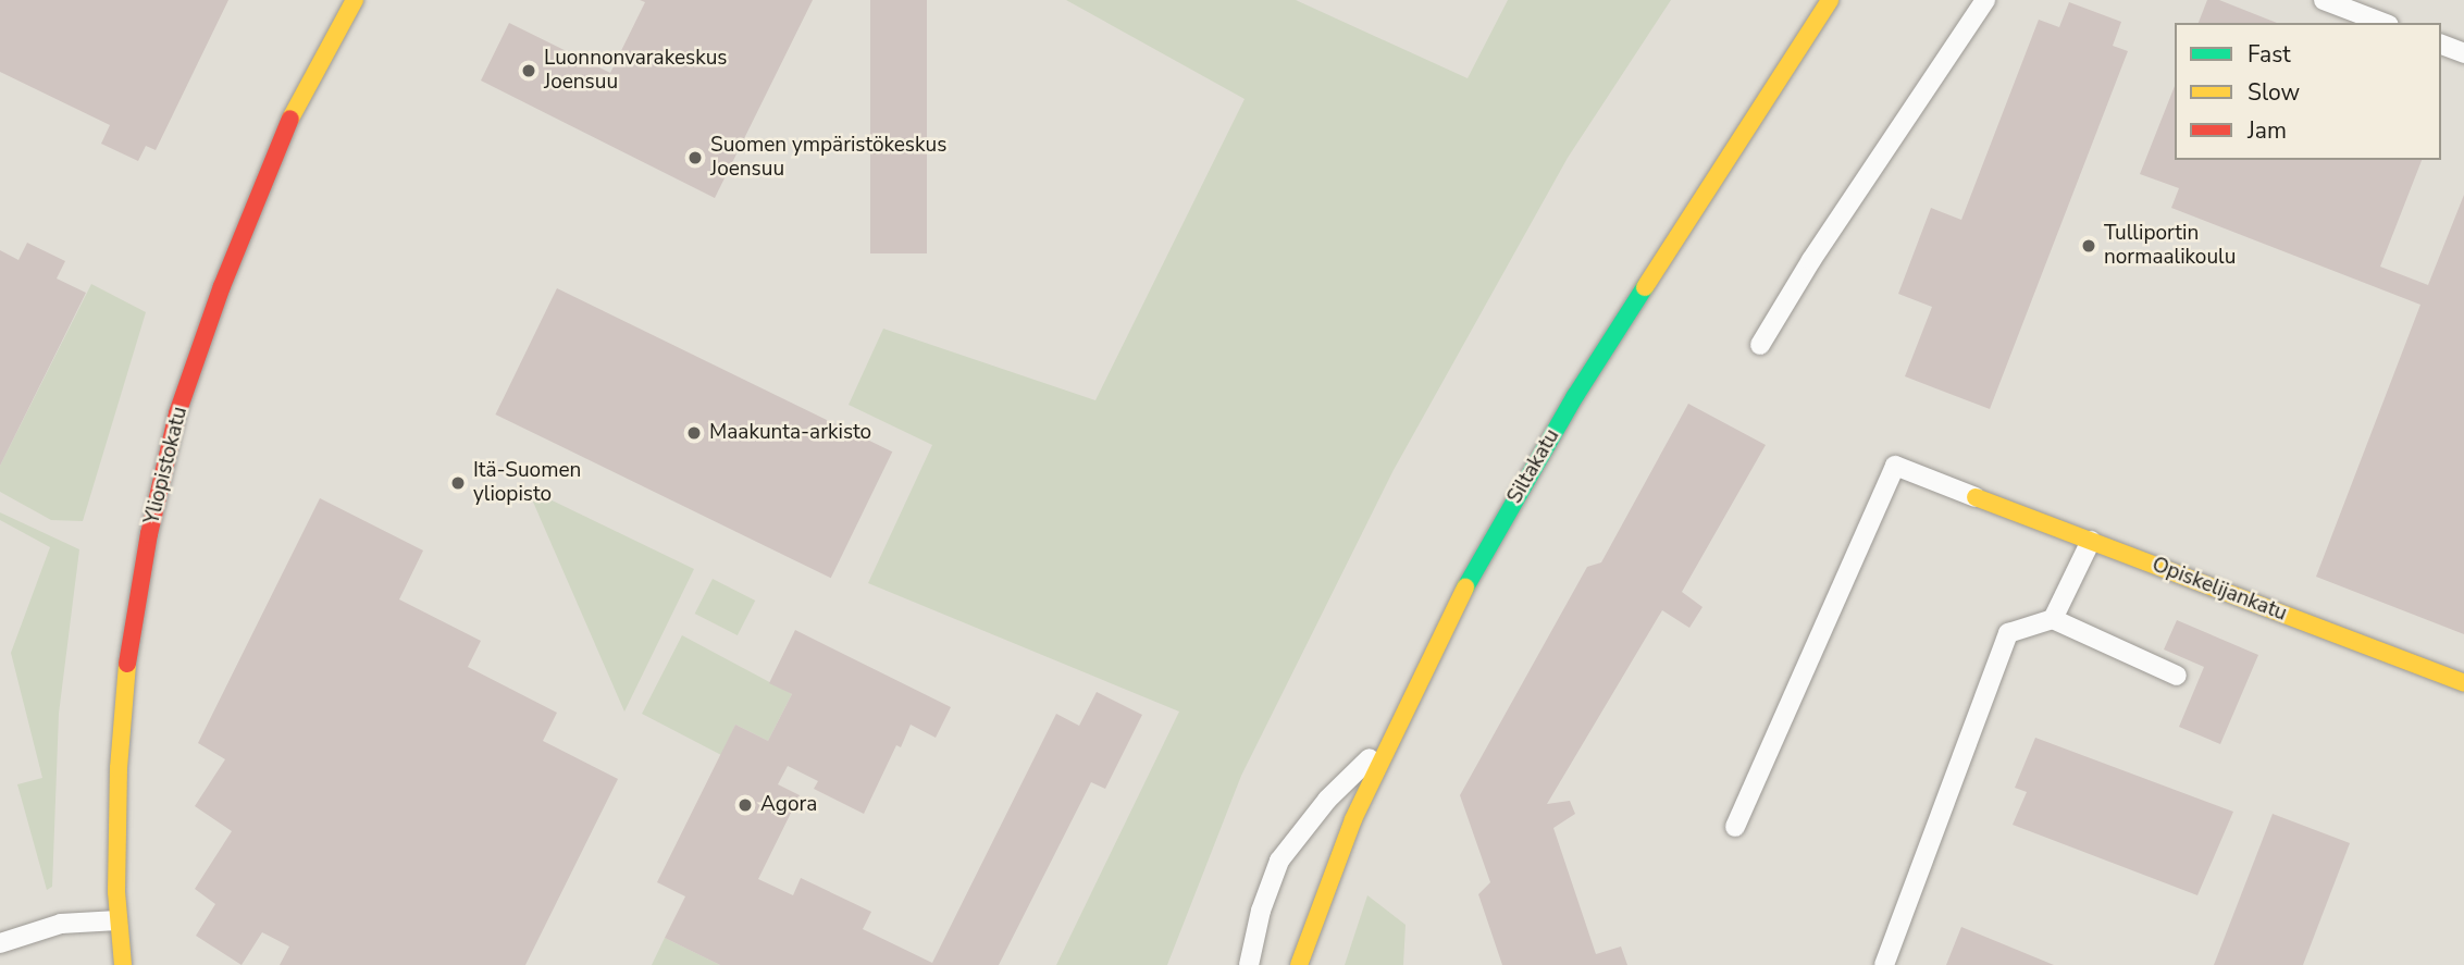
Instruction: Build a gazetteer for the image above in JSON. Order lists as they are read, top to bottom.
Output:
{
  "streets": {
    "street": ["Yliopistokatu", "Siltakatu", "Opiskelijankatu"]
  },
  "places": [
    "Luonnonvarakeskus Joensuu",
    "Suomen ympäristökeskus Joensuu",
    "Tulliportin normaalikoulu",
    "Maakunta-arkisto",
    "Itä-Suomen yliopisto",
    "Agora"
  ],
  "legend": ["Fast", "Slow", "Jam"]
}
